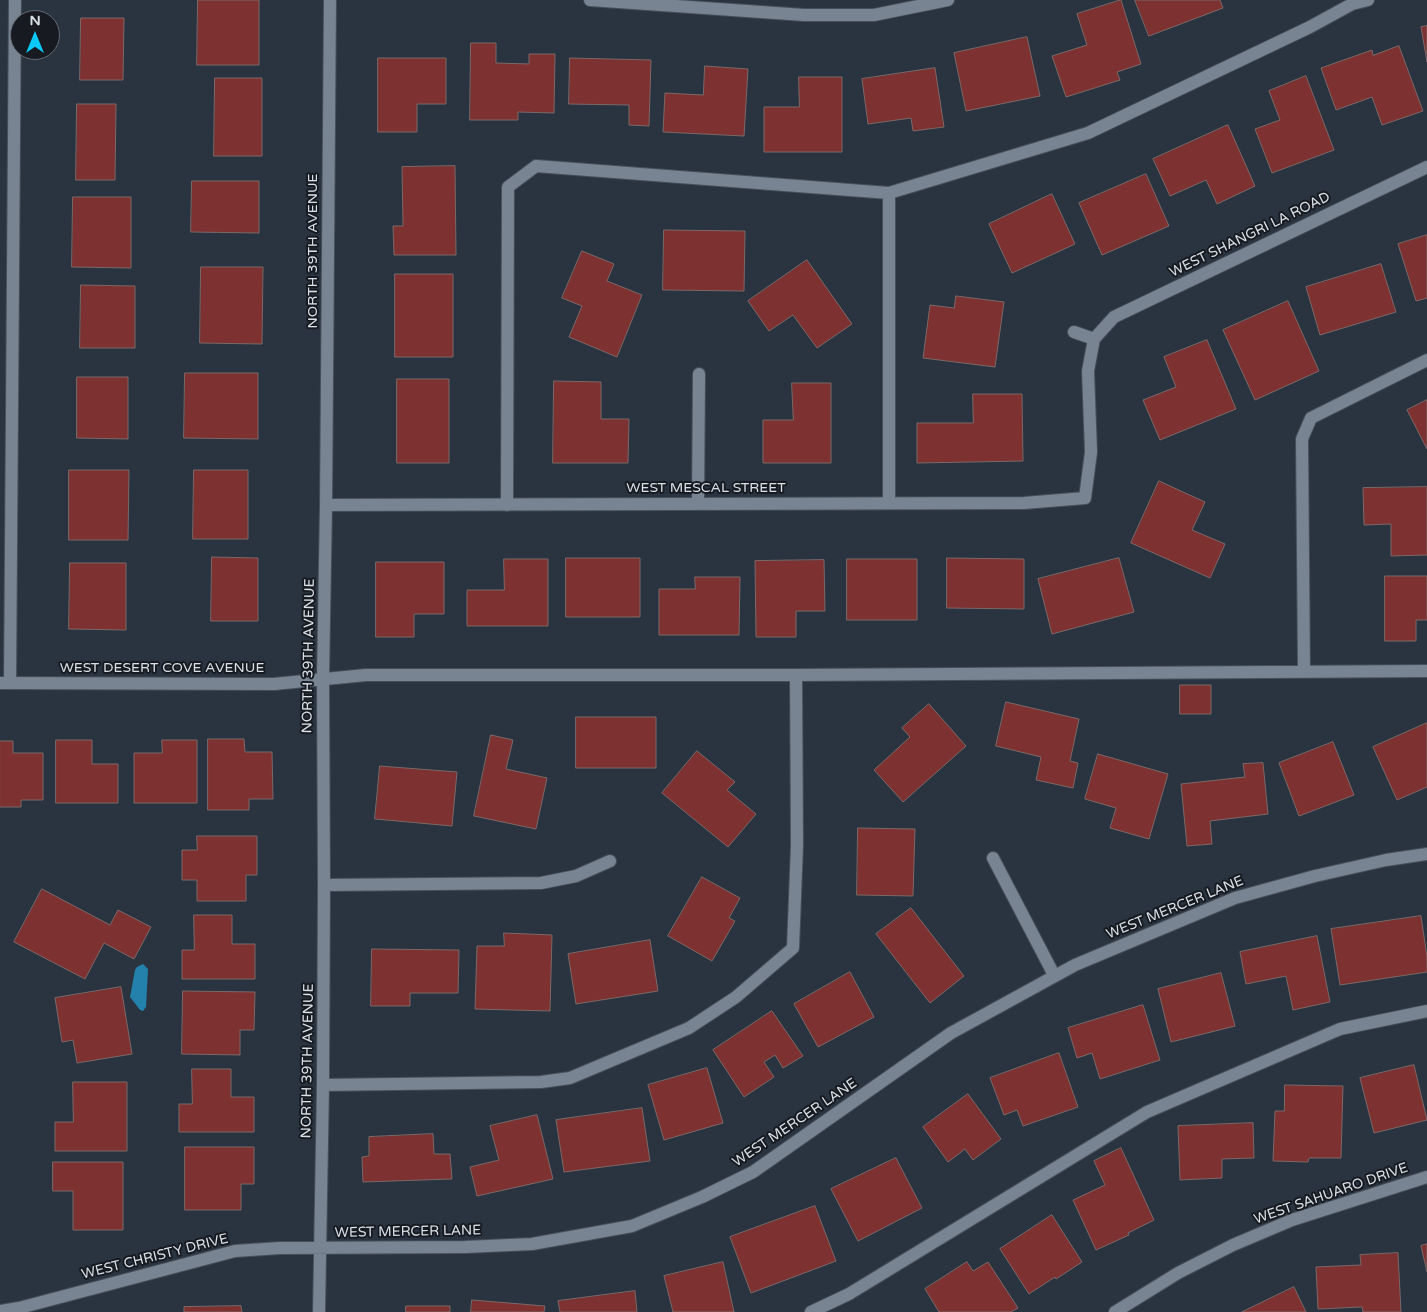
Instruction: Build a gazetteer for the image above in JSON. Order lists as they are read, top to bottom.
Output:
{
  "streets": {
    "street": [
      "WEST SHANGRI LA ROAD",
      "NORTH 39TH AVENUE",
      "WEST MESCAL STREET",
      "WEST DESERT COVE AVENUE",
      "WEST MERCER LANE",
      "WEST SAHUARO DRIVE",
      "WEST CHRISTY DRIVE"
    ]
  },
  "crossings": [
    ["WEST SHANGRI LA ROAD", "WEST MESCAL STREET"],
    ["NORTH 39TH AVENUE", "WEST MESCAL STREET"],
    ["NORTH 39TH AVENUE", "WEST DESERT COVE AVENUE"],
    ["NORTH 39TH AVENUE", "WEST MERCER LANE"],
    ["NORTH 39TH AVENUE", "WEST CHRISTY DRIVE"],
    ["WEST MERCER LANE", "WEST CHRISTY DRIVE"]
  ],
  "north": "top"
}
